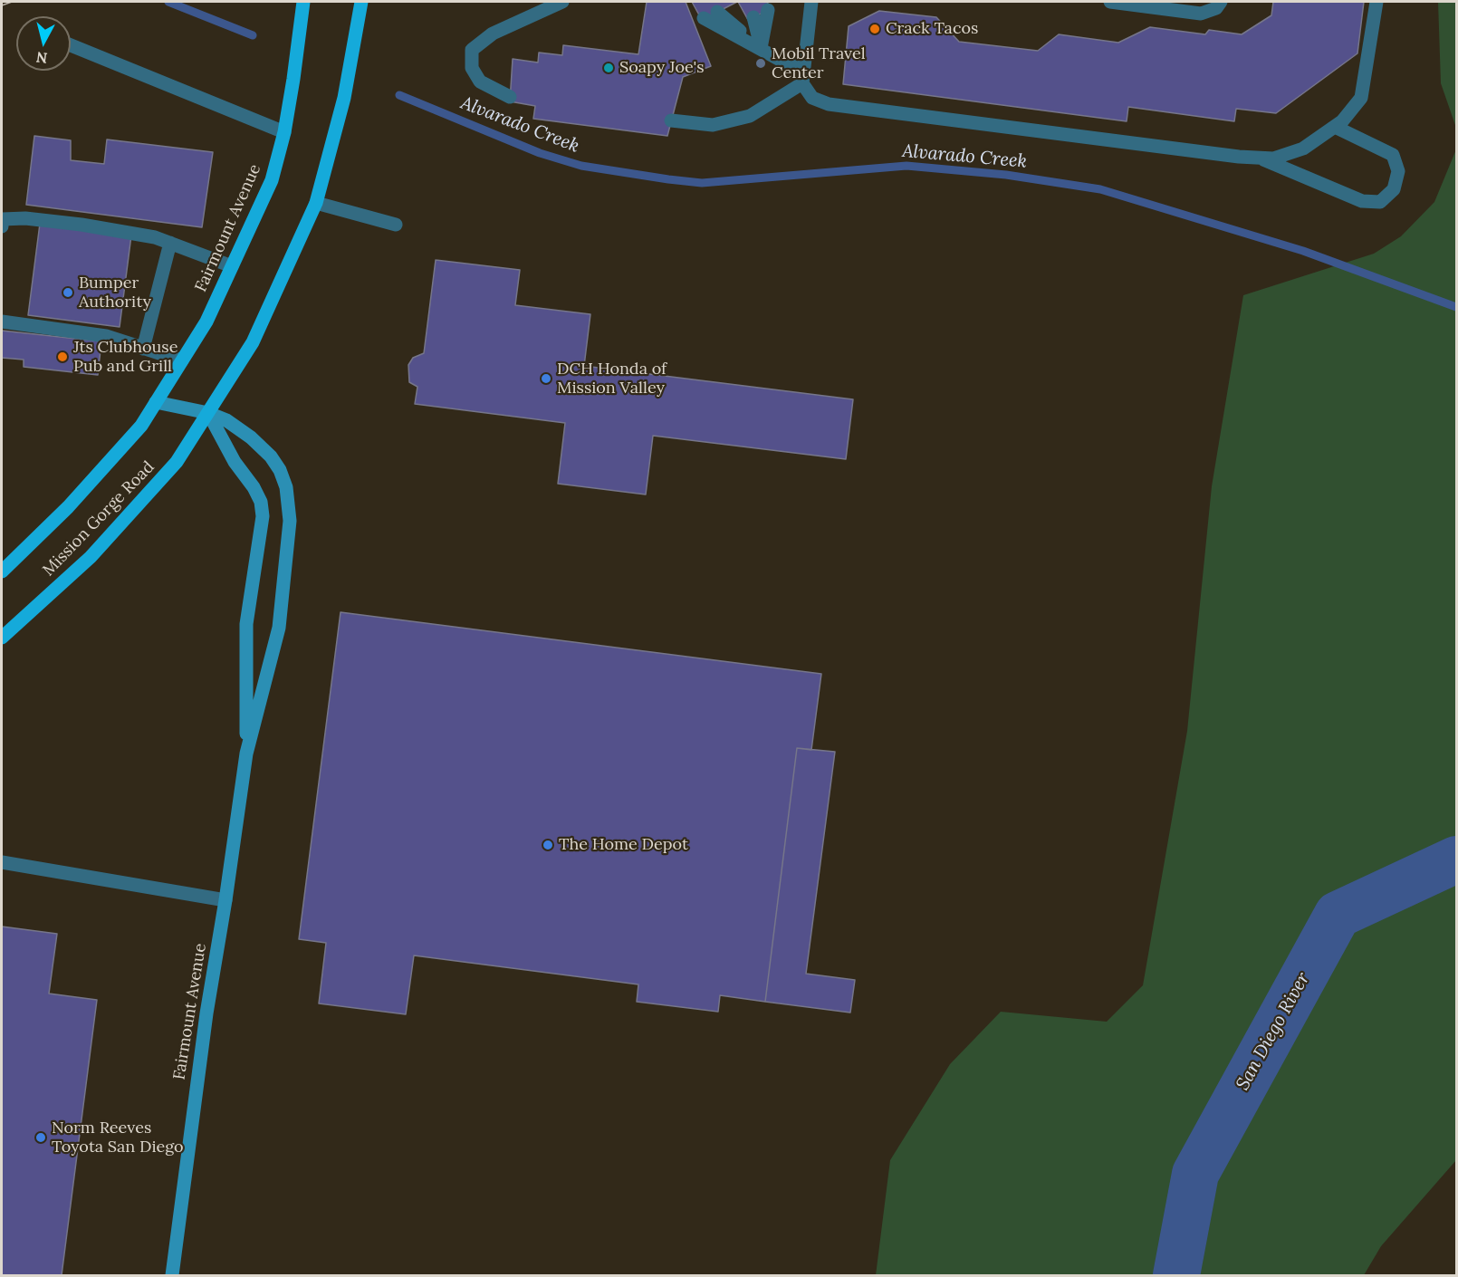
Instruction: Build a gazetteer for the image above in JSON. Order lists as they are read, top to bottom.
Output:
{
  "streets": {
    "main road": ["Fairmount Avenue", "Mission Gorge Road"]
  },
  "crossings": [
    ["Fairmount Avenue", "Mission Gorge Road"]
  ],
  "water": ["Alvarado Creek", "San Diego River"],
  "places": [
    "Crack Tacos",
    "Mobil Travel Center",
    "Soapy Joe's",
    "Bumper Authority",
    "Jts Clubhouse Pub and Grill",
    "DCH Honda of Mission Valley",
    "The Home Depot",
    "Norm Reeves Toyota San Diego"
  ],
  "north": "bottom"
}
